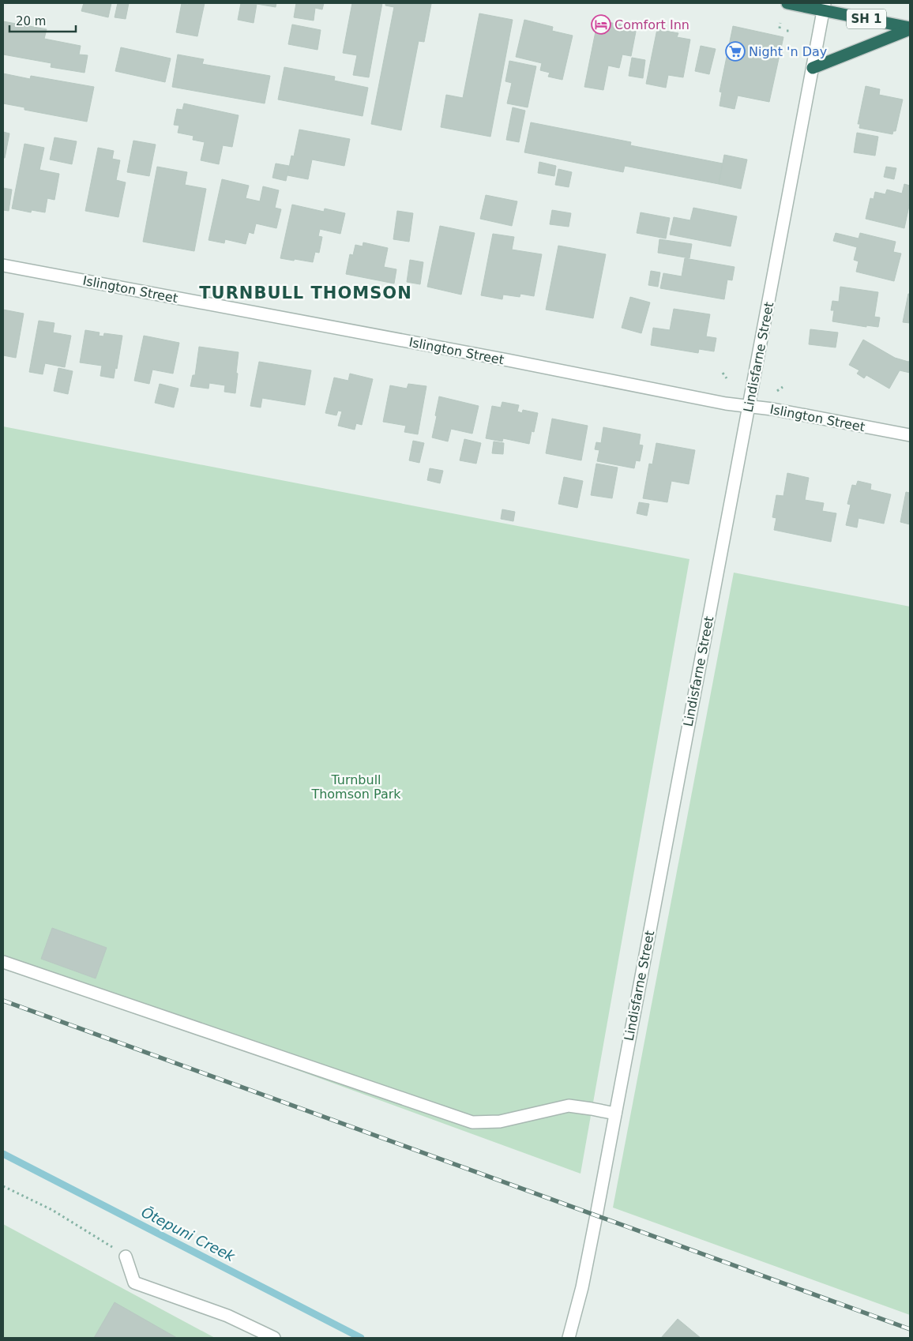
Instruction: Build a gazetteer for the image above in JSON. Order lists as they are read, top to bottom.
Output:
{
  "streets": {
    "highway": ["SH 1"],
    "street": ["Islington Street", "Lindisfarne Street"]
  },
  "crossings": [
    ["SH 1", "Lindisfarne Street"],
    ["Islington Street", "Lindisfarne Street"]
  ],
  "districts": ["TURNBULL THOMSON"],
  "water": ["Ōtepuni Creek"],
  "parks": ["Turnbull Thomson Park"],
  "places": {
    "hotel": ["Comfort Inn"],
    "supermarket": ["Night 'n Day"]
  },
  "scale_bar": "20 m"
}
